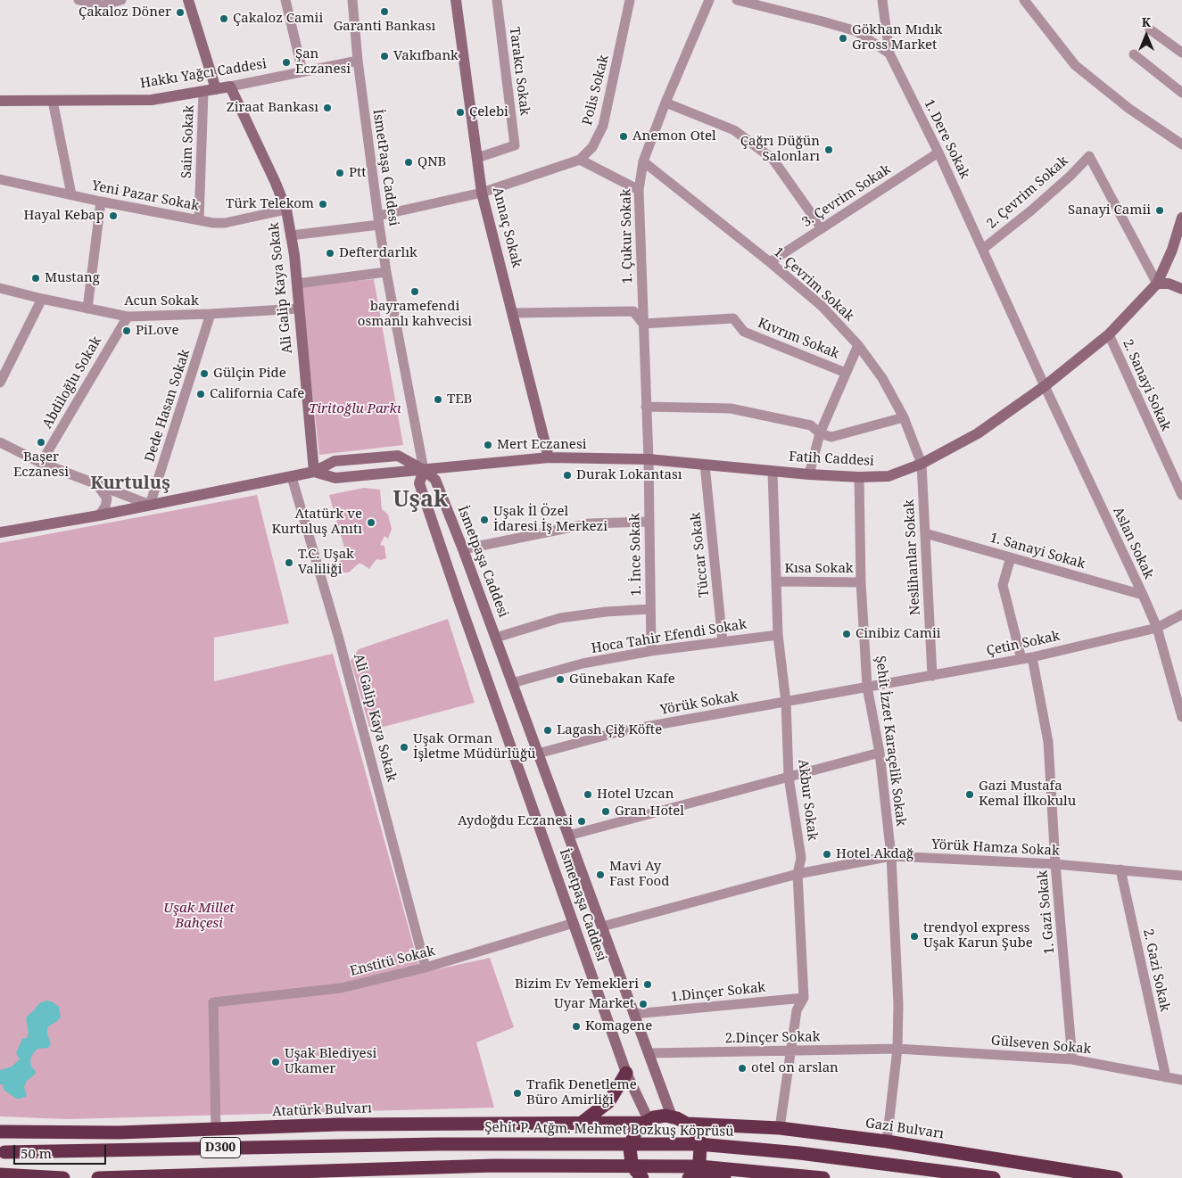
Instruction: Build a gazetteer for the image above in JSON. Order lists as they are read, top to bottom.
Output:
{
  "streets": {
    "highway": [
      "Atatürk Bulvarı",
      "Gazi Bulvarı",
      "Şehit P. Atğm. Mehmet Bozkuş Köprüsü",
      "D300"
    ],
    "main road": [
      "Hakkı Yağcı Caddesi",
      "Annaç Sokak",
      "Ali Galip Kaya Sokak",
      "Fatih Caddesi",
      "İsmetpaşa Caddesi"
    ],
    "street": [
      "Tarakcı Sokak",
      "Polis Sokak",
      "1. Dere Sokak",
      "Saim Sokak",
      "İsmetPaşa Caddesi",
      "2. Çevrim Sokak",
      "Yeni Pazar Sokak",
      "3. Çevrim Sokak",
      "1. Çukur Sokak",
      "1. Çevrim Sokak",
      "Acun Sokak",
      "Kıvrım Sokak",
      "Abdiloğlu Sokak",
      "2. Sanayi Sokak",
      "Dede Hasan Sokak",
      "Aslan Sokak",
      "1. Sanayi Sokak",
      "1. İnce Sokak",
      "Tüccar Sokak",
      "Neslihanlar Sokak",
      "Kısa Sokak",
      "Hoca Tahir Efendi Sokak",
      "Çetin Sokak",
      "Yörük Sokak",
      "Şehit İzzet Karaçelik Sokak",
      "Akbur Sokak",
      "Yörük Hamza Sokak",
      "1. Gazi Sokak",
      "Enstitü Sokak",
      "2. Gazi Sokak",
      "1.Dinçer Sokak",
      "2.Dinçer Sokak",
      "Gülseven Sokak"
    ]
  },
  "crossings": [
    ["Tarakcı Sokak", "Annaç Sokak"],
    ["Hakkı Yağcı Caddesi", "Saim Sokak"],
    ["Hakkı Yağcı Caddesi", "İsmetPaşa Caddesi"],
    ["Hakkı Yağcı Caddesi", "Ali Galip Kaya Sokak"],
    ["Polis Sokak", "İsmetPaşa Caddesi"],
    ["Polis Sokak", "Annaç Sokak"],
    ["Polis Sokak", "Ali Galip Kaya Sokak"],
    ["1. Dere Sokak", "2. Çevrim Sokak"],
    ["1. Dere Sokak", "3. Çevrim Sokak"],
    ["1. Dere Sokak", "Fatih Caddesi"],
    ["1. Dere Sokak", "Aslan Sokak"],
    ["Saim Sokak", "Yeni Pazar Sokak"],
    ["İsmetPaşa Caddesi", "Fatih Caddesi"],
    ["İsmetPaşa Caddesi", "İsmetpaşa Caddesi"],
    ["2. Çevrim Sokak", "Fatih Caddesi"],
    ["Yeni Pazar Sokak", "Ali Galip Kaya Sokak"],
    ["3. Çevrim Sokak", "1. Çevrim Sokak"],
    ["Annaç Sokak", "Fatih Caddesi"],
    ["1. Çukur Sokak", "1. Çevrim Sokak"],
    ["1. Çukur Sokak", "Kıvrım Sokak"],
    ["1. Çukur Sokak", "Fatih Caddesi"],
    ["1. Çukur Sokak", "1. İnce Sokak"],
    ["1. Çevrim Sokak", "Fatih Caddesi"],
    ["1. Çevrim Sokak", "Neslihanlar Sokak"],
    ["Ali Galip Kaya Sokak", "Acun Sokak"],
    ["Ali Galip Kaya Sokak", "Fatih Caddesi"],
    ["Ali Galip Kaya Sokak", "Enstitü Sokak"],
    ["Acun Sokak", "Abdiloğlu Sokak"],
    ["Acun Sokak", "Dede Hasan Sokak"],
    ["2. Sanayi Sokak", "Fatih Caddesi"],
    ["Fatih Caddesi", "Aslan Sokak"],
    ["Fatih Caddesi", "1. İnce Sokak"],
    ["Fatih Caddesi", "Tüccar Sokak"],
    ["Fatih Caddesi", "Neslihanlar Sokak"],
    ["Fatih Caddesi", "İsmetpaşa Caddesi"],
    ["Fatih Caddesi", "Şehit İzzet Karaçelik Sokak"],
    ["Fatih Caddesi", "Akbur Sokak"],
    ["Aslan Sokak", "1. Sanayi Sokak"],
    ["Aslan Sokak", "Çetin Sokak"],
    ["1. Sanayi Sokak", "Neslihanlar Sokak"],
    ["1. İnce Sokak", "Hoca Tahir Efendi Sokak"],
    ["Tüccar Sokak", "Hoca Tahir Efendi Sokak"],
    ["Neslihanlar Sokak", "Çetin Sokak"],
    ["İsmetpaşa Caddesi", "Hoca Tahir Efendi Sokak"],
    ["İsmetpaşa Caddesi", "Yörük Sokak"],
    ["İsmetpaşa Caddesi", "Yörük Hamza Sokak"],
    ["İsmetpaşa Caddesi", "Enstitü Sokak"],
    ["İsmetpaşa Caddesi", "1.Dinçer Sokak"],
    ["İsmetpaşa Caddesi", "2.Dinçer Sokak"],
    ["İsmetpaşa Caddesi", "Atatürk Bulvarı"],
    ["Kısa Sokak", "Şehit İzzet Karaçelik Sokak"],
    ["Kısa Sokak", "Akbur Sokak"],
    ["Hoca Tahir Efendi Sokak", "Akbur Sokak"],
    ["Çetin Sokak", "Yörük Sokak"],
    ["Çetin Sokak", "Şehit İzzet Karaçelik Sokak"],
    ["Çetin Sokak", "1. Gazi Sokak"],
    ["Yörük Sokak", "Şehit İzzet Karaçelik Sokak"],
    ["Yörük Sokak", "Akbur Sokak"],
    ["Şehit İzzet Karaçelik Sokak", "Yörük Hamza Sokak"],
    ["Şehit İzzet Karaçelik Sokak", "2.Dinçer Sokak"],
    ["Şehit İzzet Karaçelik Sokak", "Gülseven Sokak"],
    ["Şehit İzzet Karaçelik Sokak", "Gazi Bulvarı"],
    ["Akbur Sokak", "Yörük Hamza Sokak"],
    ["Akbur Sokak", "1.Dinçer Sokak"],
    ["Akbur Sokak", "2.Dinçer Sokak"],
    ["Akbur Sokak", "Gazi Bulvarı"],
    ["Yörük Hamza Sokak", "1. Gazi Sokak"],
    ["Yörük Hamza Sokak", "2. Gazi Sokak"],
    ["1. Gazi Sokak", "Gülseven Sokak"],
    ["Enstitü Sokak", "Atatürk Bulvarı"],
    ["2. Gazi Sokak", "Gülseven Sokak"],
    ["2.Dinçer Sokak", "Gülseven Sokak"]
  ],
  "districts": ["Kurtuluş", "Uşak"],
  "parks": ["Tiritoğlu Parkı", "Uşak Millet Bahçesi"],
  "places": [
    "Garanti Bankası",
    "Çakaloz Döner",
    "Çakaloz Camii",
    "Gökhan Mıdık Gross Market",
    "Vakıfbank",
    "Şan Eczanesi",
    "Ziraat Bankası",
    "Çelebi",
    "Anemon Otel",
    "Çağrı Düğün Salonları",
    "QNB",
    "Ptt",
    "Türk Telekom",
    "Sanayi Camii",
    "Hayal Kebap",
    "Defterdarlık",
    "Mustang",
    "bayramefendi osmanlı kahvecisi",
    "PiLove",
    "Gülçin Pide",
    "California Cafe",
    "TEB",
    "Başer Eczanesi",
    "Mert Eczanesi",
    "Durak Lokantası",
    "Uşak İl Özel İdaresi İş Merkezi",
    "Atatürk ve Kurtuluş Anıtı",
    "T.C. Uşak Valiliği",
    "Cinibiz Camii",
    "Günebakan Kafe",
    "Lagash Çiğ Köfte",
    "Uşak Orman İşletme Müdürlüğü",
    "Hotel Uzcan",
    "Gazi Mustafa Kemal İlkokulu",
    "Gran Hotel",
    "Aydoğdu Eczanesi",
    "Hotel Akdağ",
    "Mavi Ay Fast Food",
    "trendyol express Uşak Karun Şube",
    "Bizim Ev Yemekleri",
    "Uyar Market",
    "Komagene",
    "Uşak Blediyesi Ukamer",
    "otel on arslan",
    "Trafik Denetleme Büro Amirliği"
  ],
  "scale_bar": "50 m",
  "north": "top"
}
